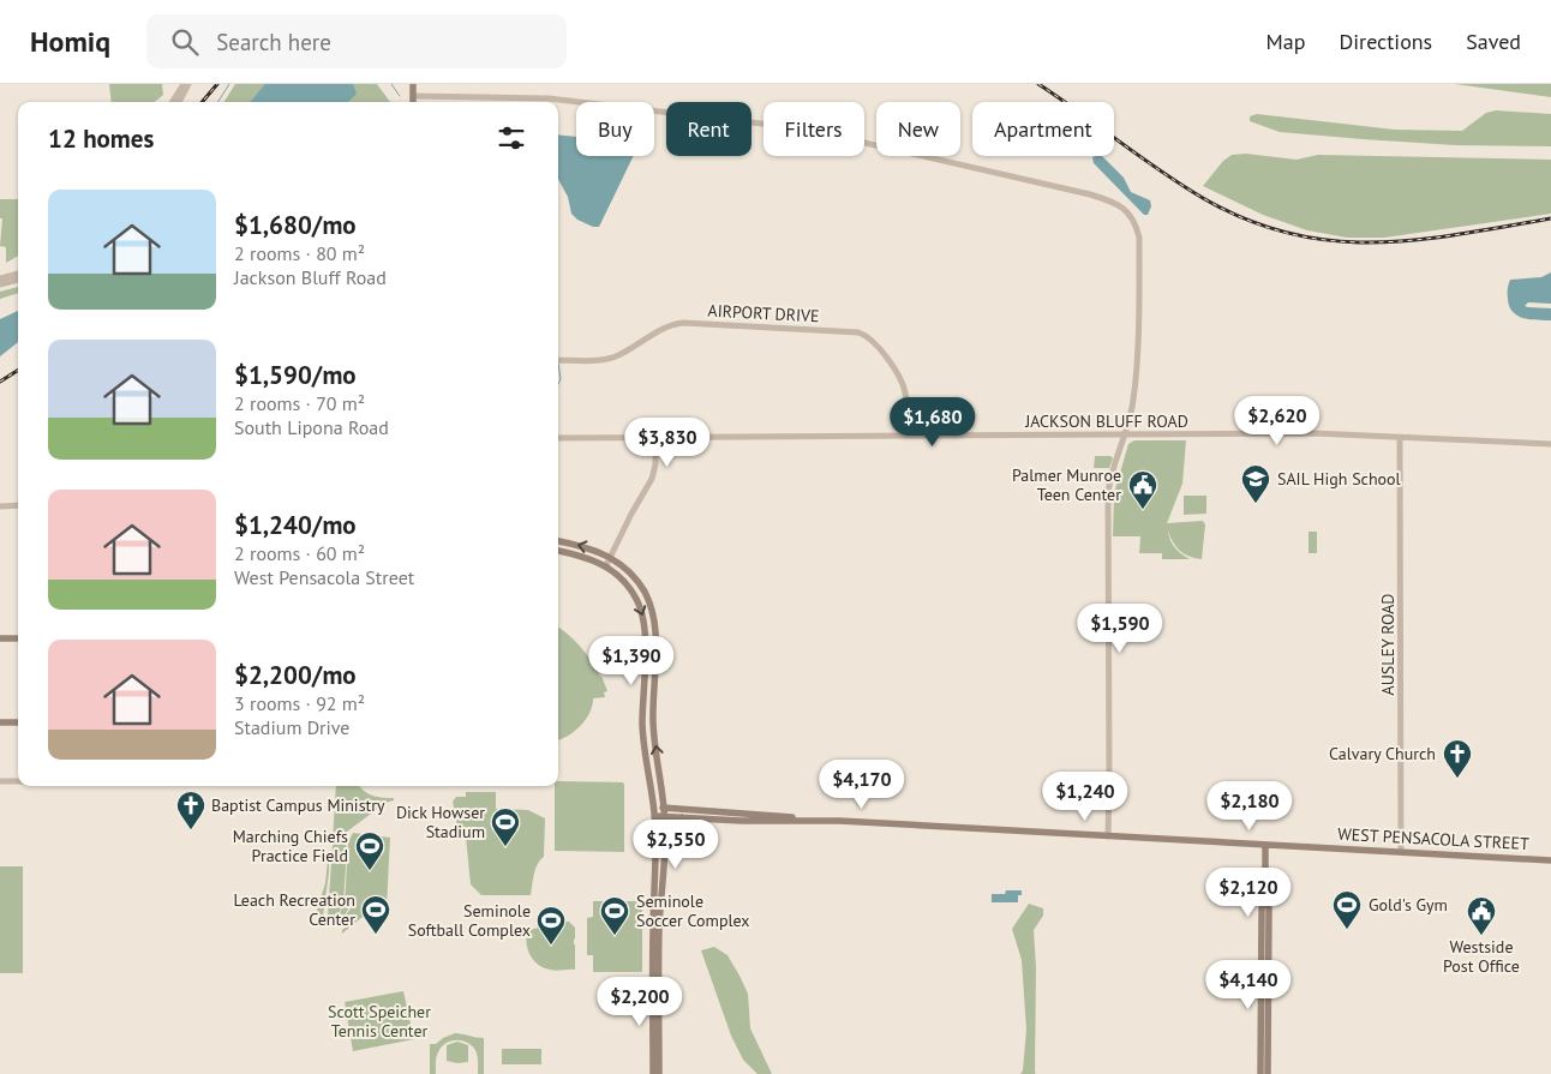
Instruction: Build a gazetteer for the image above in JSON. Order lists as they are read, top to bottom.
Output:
{
  "streets": {
    "main road": ["WEST PENSACOLA STREET"],
    "street": ["AIRPORT DRIVE", "JACKSON BLUFF ROAD", "AUSLEY ROAD"]
  },
  "crossings": [
    ["AIRPORT DRIVE", "JACKSON BLUFF ROAD"],
    ["JACKSON BLUFF ROAD", "AUSLEY ROAD"],
    ["AUSLEY ROAD", "WEST PENSACOLA STREET"]
  ],
  "parks": ["Scott Speicher Tennis Center"],
  "places": {
    "school or university": ["SAIL High School"],
    "public building": ["Palmer Munroe Teen Center", "Westside Post Office"],
    "church": ["Calvary Church", "Baptist Campus Ministry"],
    "sports": [
      "Dick Howser Stadium",
      "Marching Chiefs Practice Field",
      "Gold's Gym",
      "Leach Recreation Center",
      "Seminole Soccer Complex",
      "Seminole Softball Complex"
    ]
  },
  "page": {
    "header": "Homiq",
    "search": "Search here",
    "nav": ["Map", "Directions", "Saved"],
    "chip": [
      "Buy",
      "Rent",
      "Filters",
      "New",
      "Apartment"
    ],
    "heading": "12 homes",
    "list": [
      {
        "name": "$1,680/mo",
        "note": "2 rooms · 80 m² · Jackson Bluff Road"
      },
      {
        "name": "$1,590/mo",
        "note": "2 rooms · 70 m² · South Lipona Road"
      },
      {
        "name": "$1,240/mo",
        "note": "2 rooms · 60 m² · West Pensacola Street"
      },
      {
        "name": "$2,200/mo",
        "note": "3 rooms · 92 m² · Stadium Drive"
      }
    ],
    "price": [
      "$2,620",
      "$1,680",
      "$3,830",
      "$1,590",
      "$1,390",
      "$4,170",
      "$1,240",
      "$2,180",
      "$2,550",
      "$2,120",
      "$4,140",
      "$2,200"
    ]
  }
}
